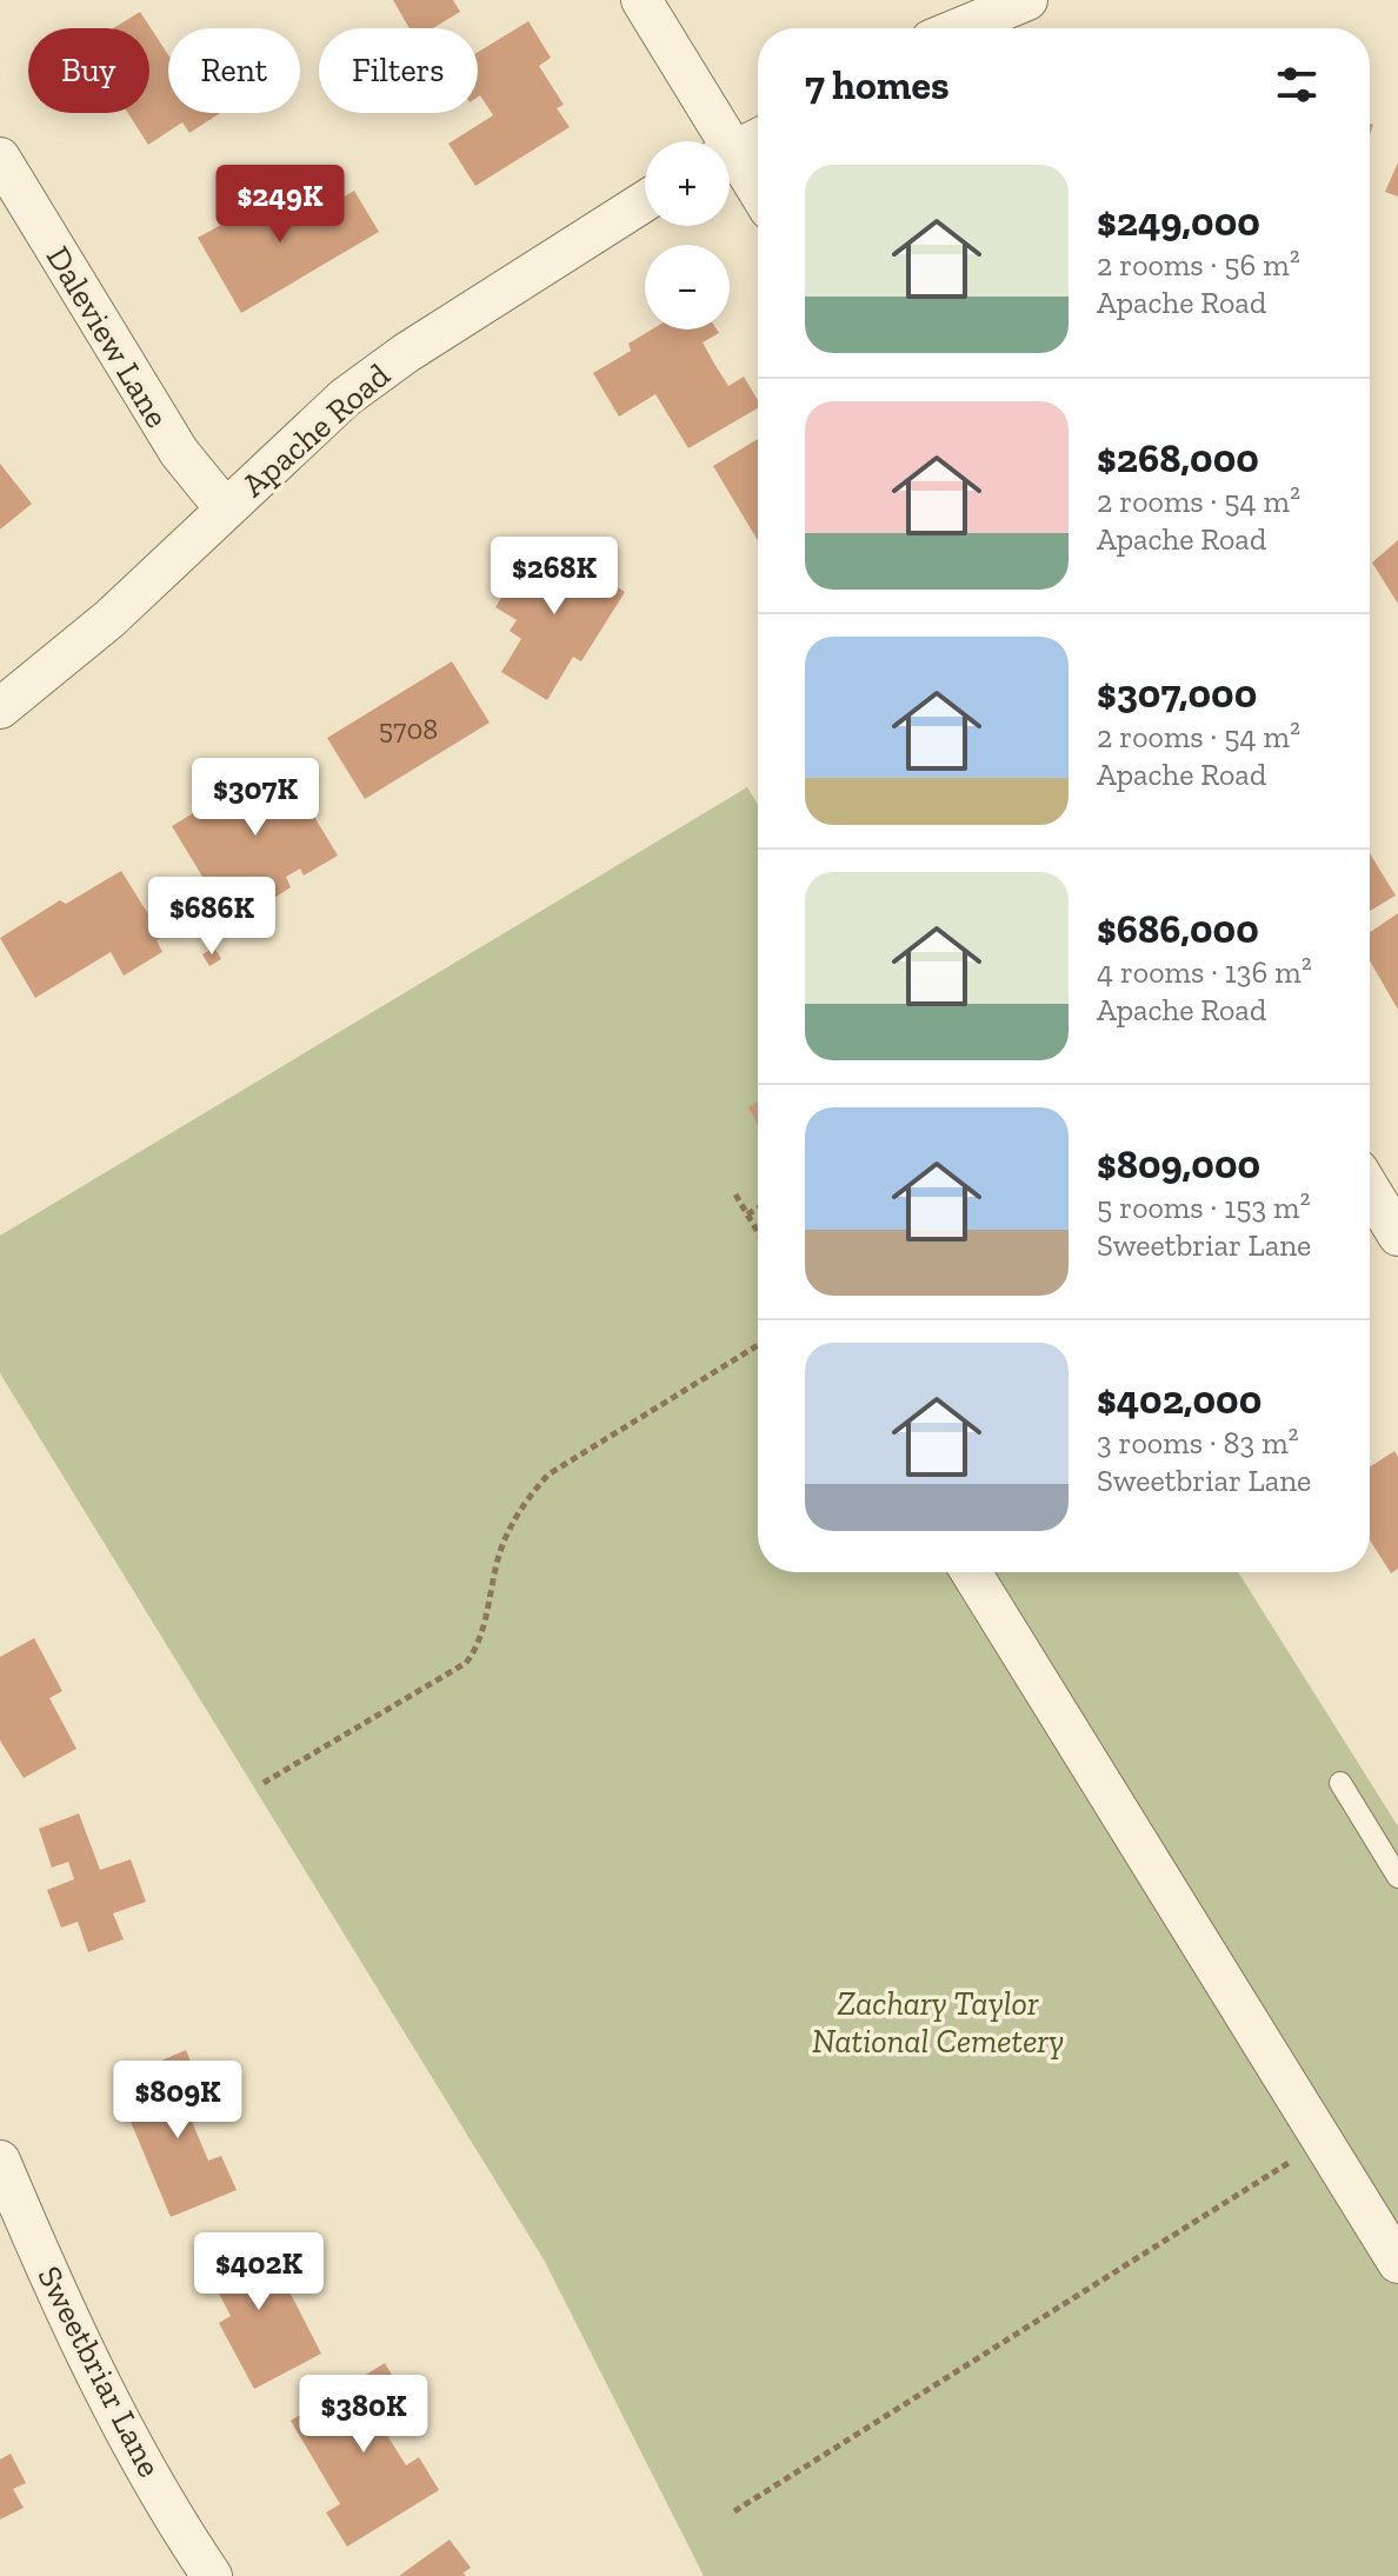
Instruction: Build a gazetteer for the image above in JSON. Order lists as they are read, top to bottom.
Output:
{
  "streets": {
    "street": ["Daleview Lane", "Apache Road", "Sweetbriar Lane"]
  },
  "crossings": [
    ["Daleview Lane", "Apache Road"]
  ],
  "parks": ["Zachary Taylor National Cemetery"],
  "house_numbers": ["5708"],
  "page": {
    "chip": ["Buy", "Rent", "Filters"],
    "heading": "7 homes",
    "map_buttons": ["+", "−"],
    "list": [
      {
        "name": "$249,000",
        "note": "2 rooms · 56 m² · Apache Road"
      },
      {
        "name": "$268,000",
        "note": "2 rooms · 54 m² · Apache Road"
      },
      {
        "name": "$307,000",
        "note": "2 rooms · 54 m² · Apache Road"
      },
      {
        "name": "$686,000",
        "note": "4 rooms · 136 m² · Apache Road"
      },
      {
        "name": "$809,000",
        "note": "5 rooms · 153 m² · Sweetbriar Lane"
      },
      {
        "name": "$402,000",
        "note": "3 rooms · 83 m² · Sweetbriar Lane"
      }
    ],
    "price": [
      "$249K",
      "$268K",
      "$307K",
      "$686K",
      "$809K",
      "$402K",
      "$380K"
    ]
  }
}
